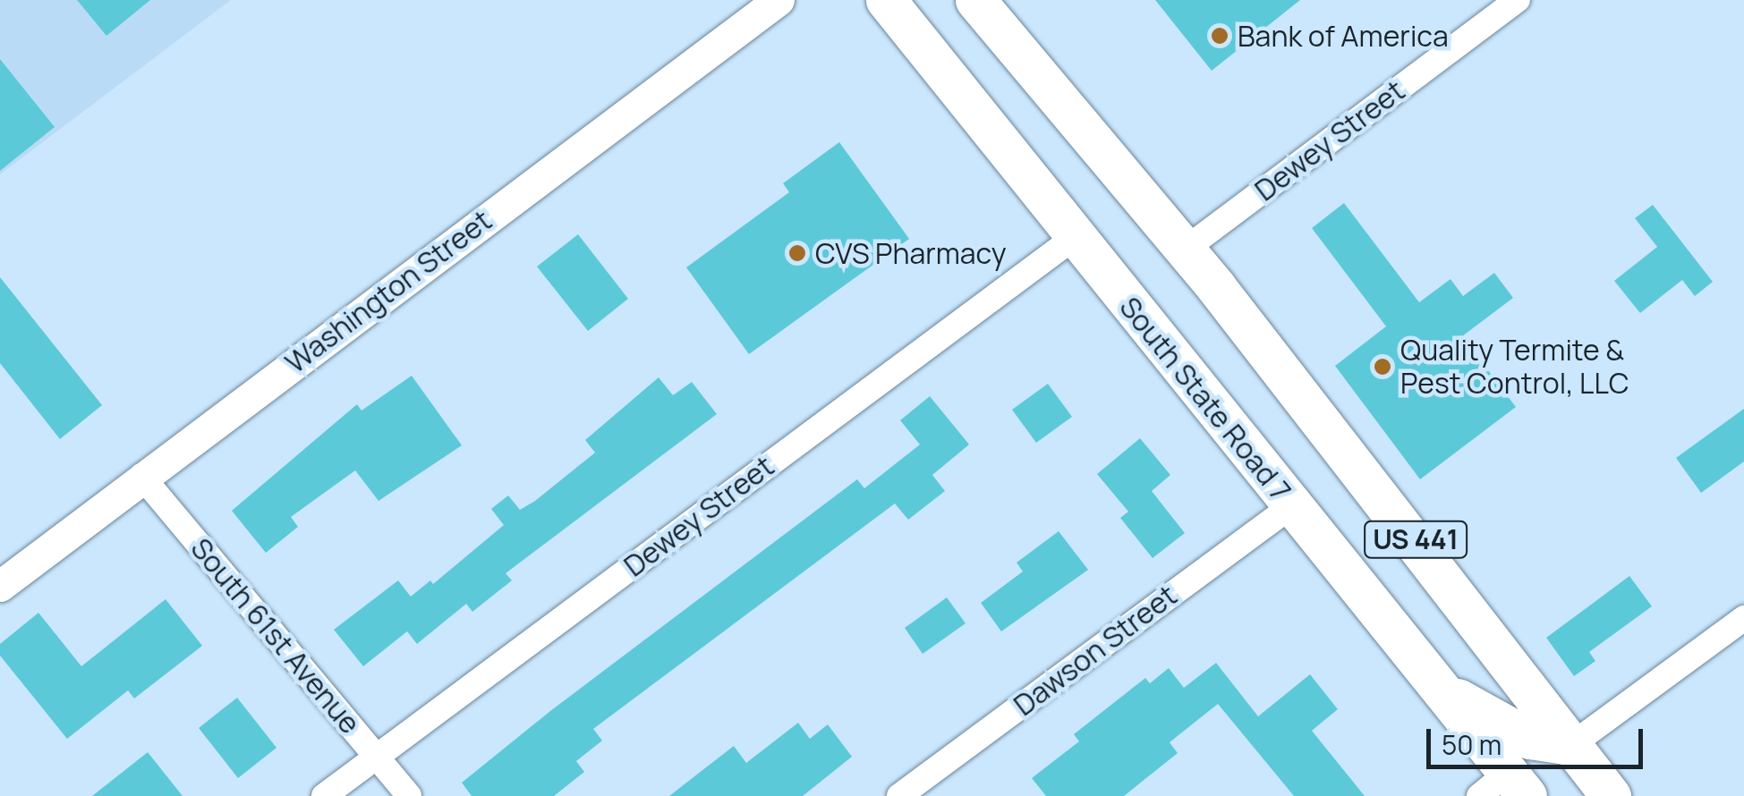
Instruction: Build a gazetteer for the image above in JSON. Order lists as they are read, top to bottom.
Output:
{
  "streets": {
    "main road": ["South State Road 7", "US 441"],
    "street": [
      "Dewey Street",
      "Washington Street",
      "South 61st Avenue",
      "Dawson Street"
    ]
  },
  "crossings": [
    ["Dewey Street", "South State Road 7"],
    ["Dewey Street", "US 441"],
    ["Dewey Street", "South 61st Avenue"],
    ["Washington Street", "South 61st Avenue"],
    ["South State Road 7", "Dawson Street"]
  ],
  "places": ["Bank of America", "CVS Pharmacy", "Quality Termite & Pest Control, LLC"],
  "scale_bar": "50 m"
}
